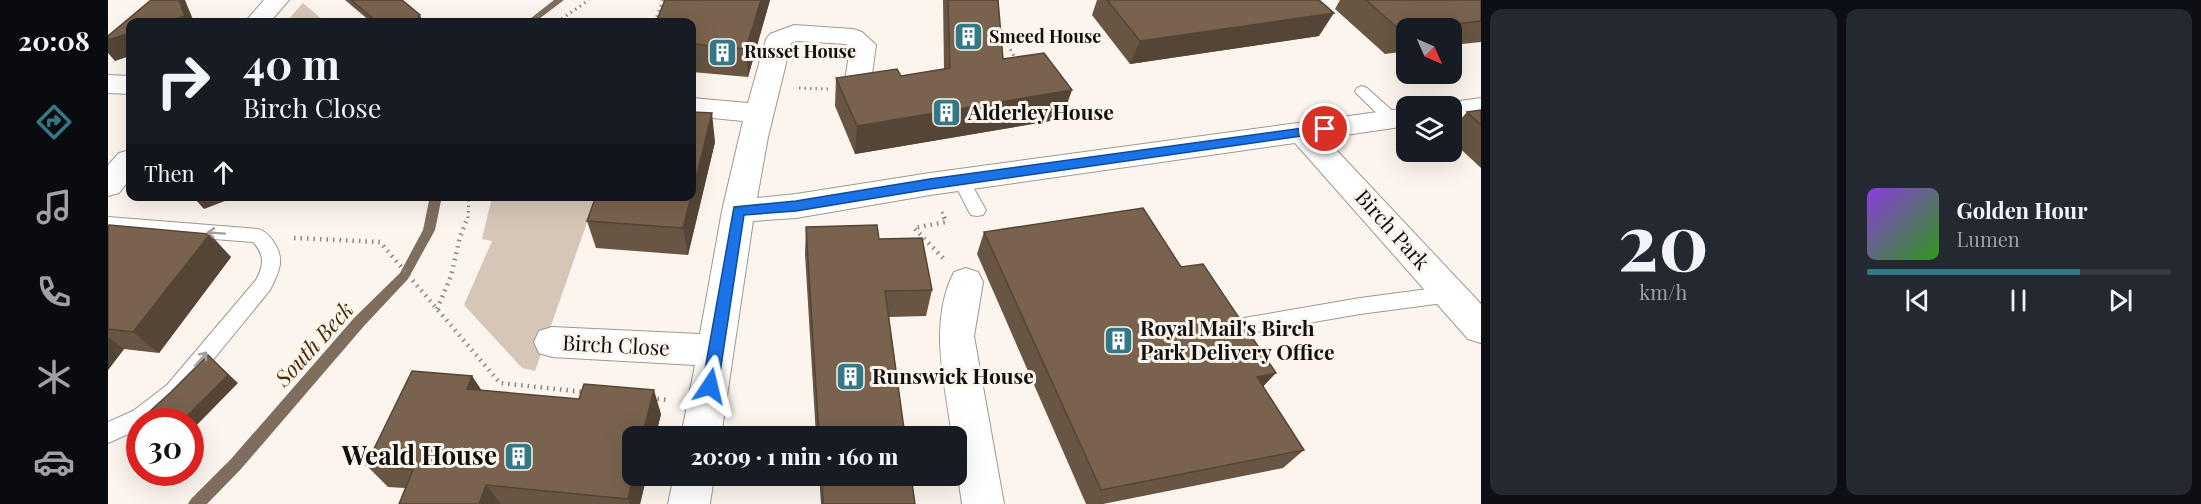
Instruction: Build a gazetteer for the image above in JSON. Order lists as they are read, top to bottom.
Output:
{
  "streets": {
    "street": ["Birch Park", "Birch Close"]
  },
  "water": ["South Beck"],
  "places": {
    "building": [
      "Smeed House",
      "Russet House",
      "Alderley House",
      "Royal Mail's Birch Park Delivery Office",
      "Runswick House",
      "Weald House"
    ]
  },
  "north": "bottom right",
  "page": {
    "tabs": "20:08",
    "tile": ["20", "km/h"],
    "turn": ["40 m", "Birch Close"],
    "then": "Then",
    "song": ["Golden Hour", "Lumen"],
    "limit": "30",
    "trip": "20:09 · 1 min · 160 m"
  }
}
